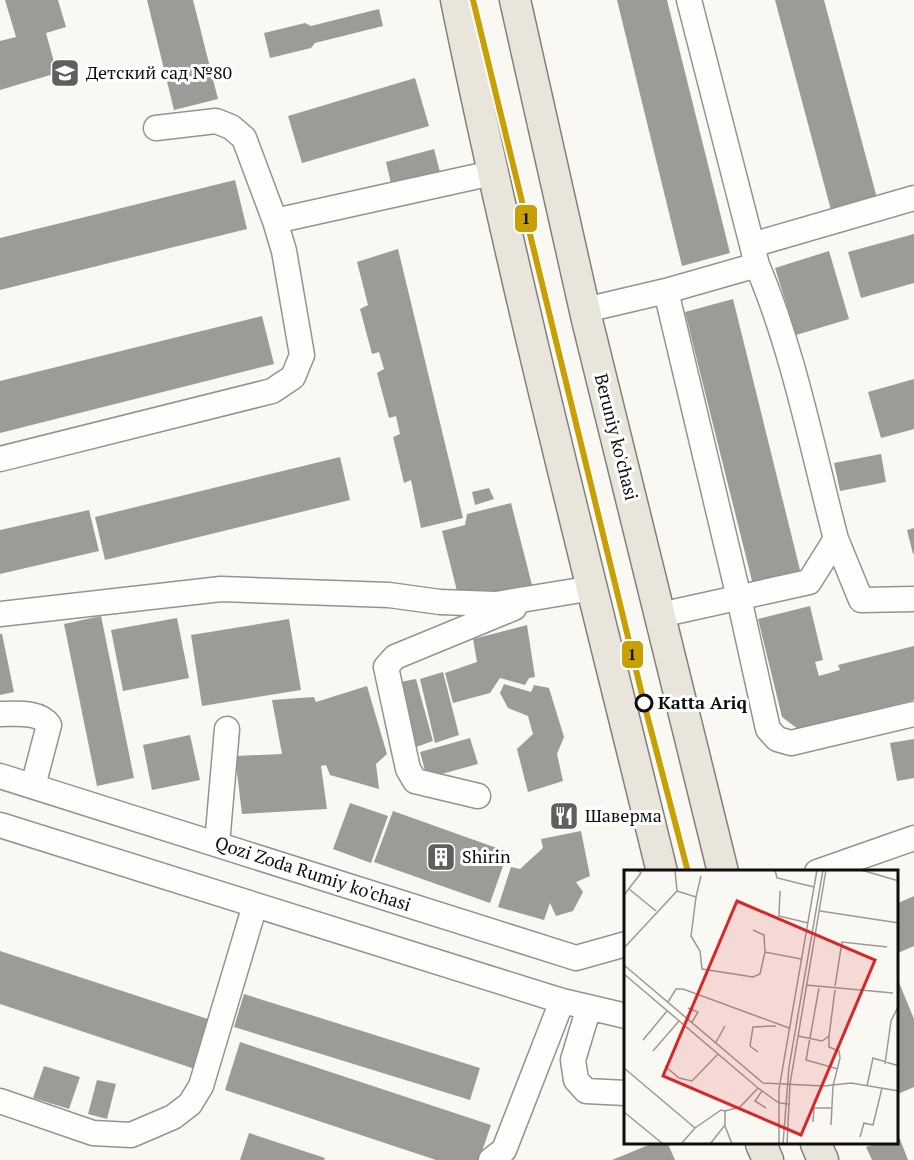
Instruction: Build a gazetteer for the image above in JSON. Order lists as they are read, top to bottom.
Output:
{
  "streets": {
    "main road": ["Beruniy ko'chasi"],
    "street": ["Qozi Zoda Rumiy ko'chasi"]
  },
  "places": {
    "school or university": ["Детский сад №80"],
    "other": ["Katta Ariq"],
    "restaurant": ["Шаверма"],
    "building": ["Shirin"]
  },
  "lines": ["transit line 1"]
}
